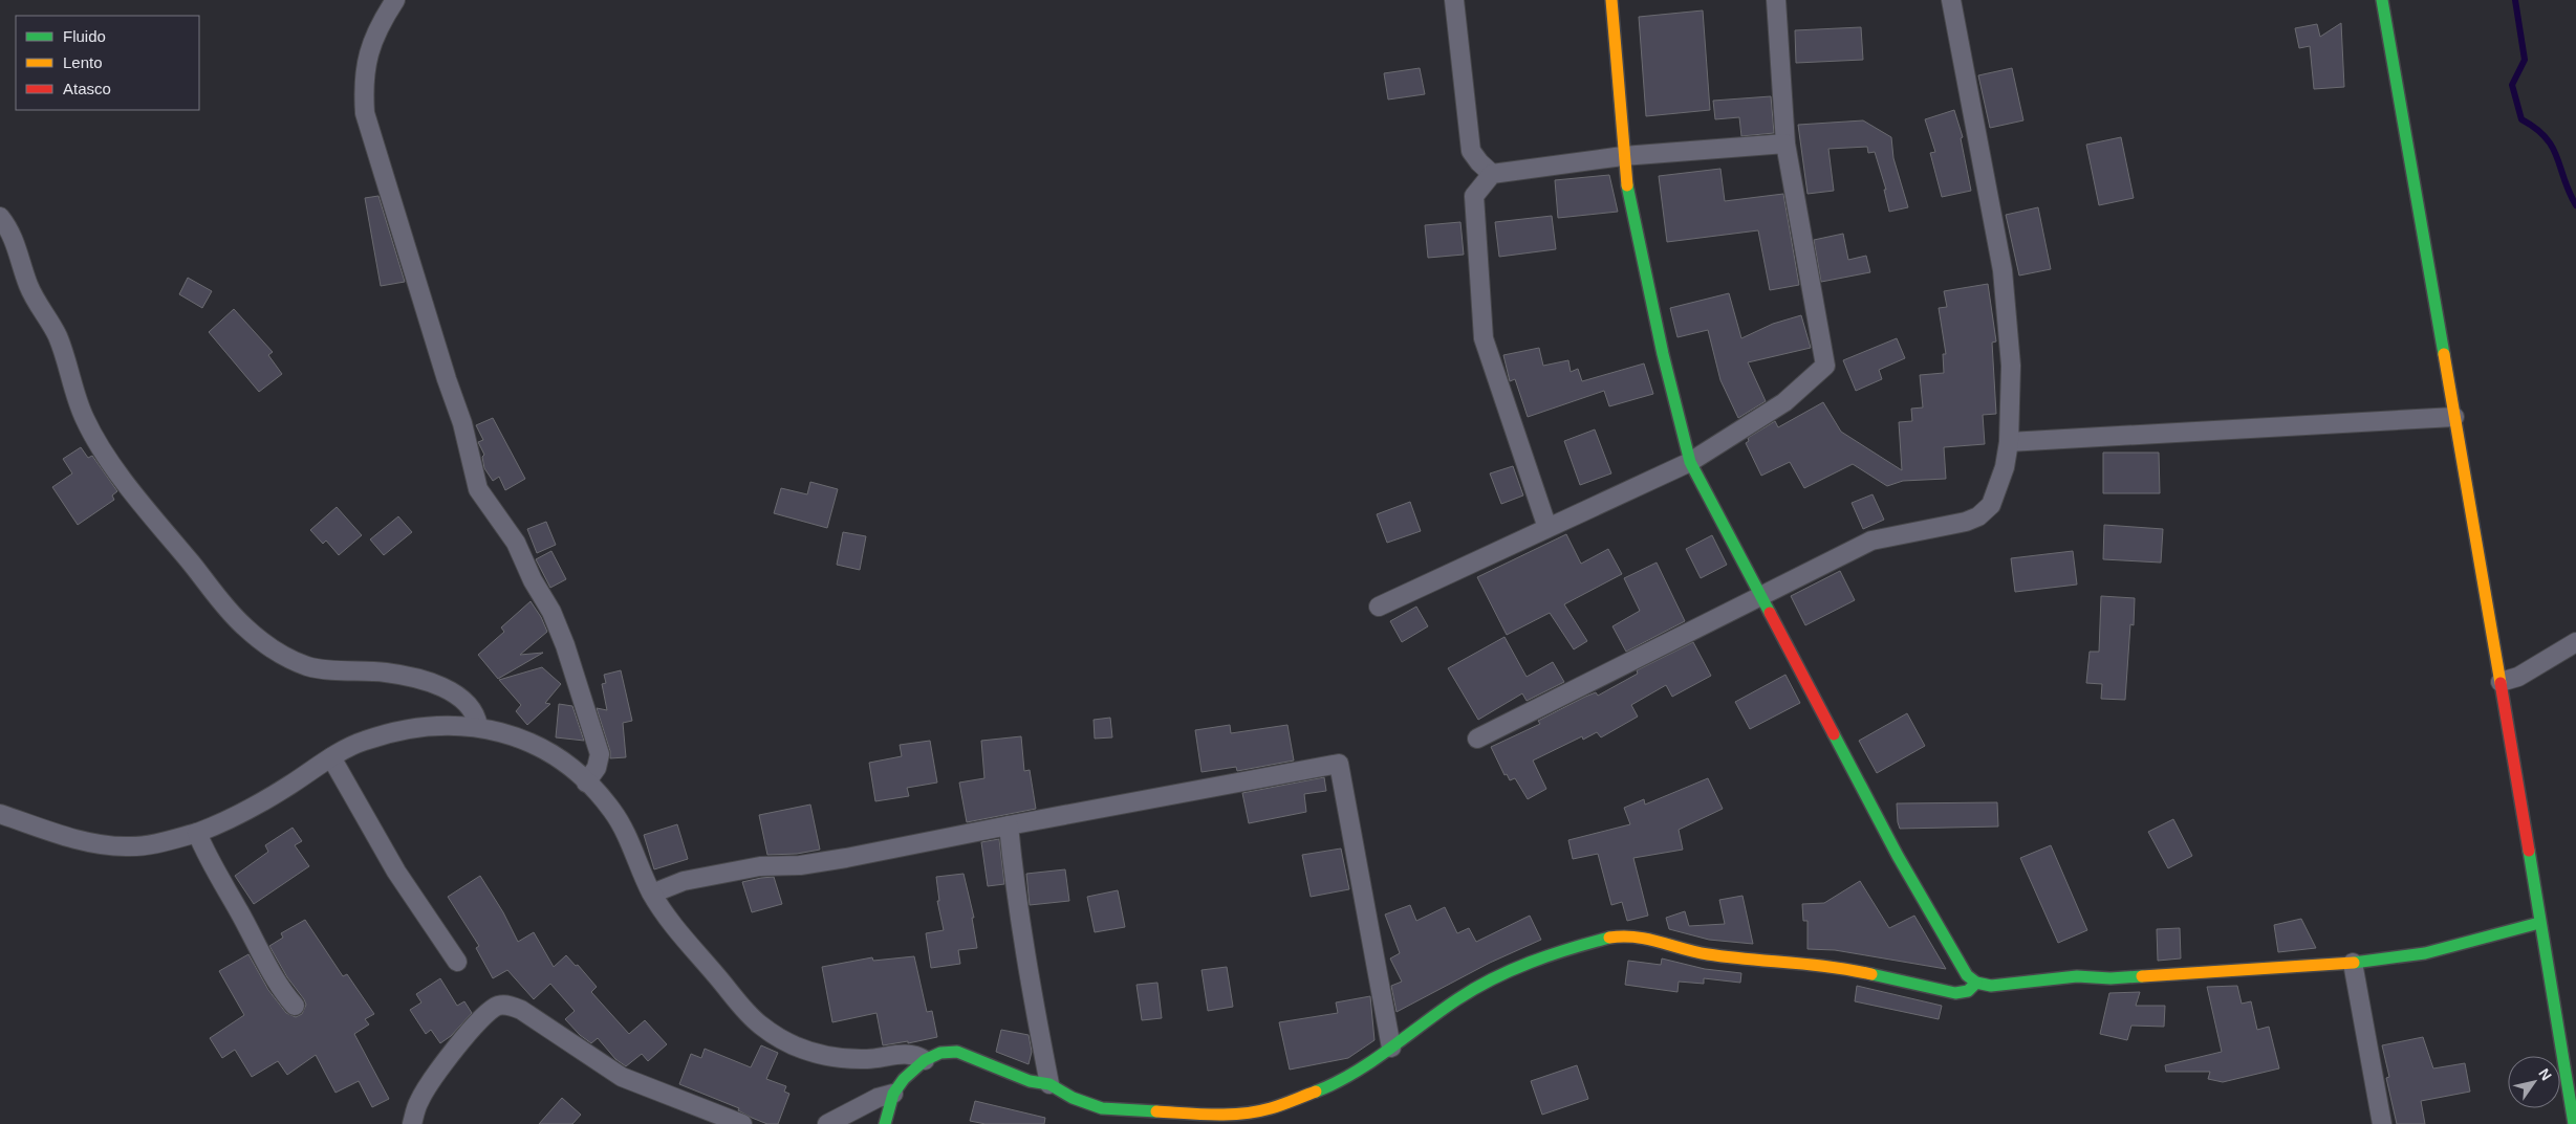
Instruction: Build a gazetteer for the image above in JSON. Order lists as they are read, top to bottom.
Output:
{
  "legend": ["Fluido", "Lento", "Atasco"],
  "north": "top right"
}
